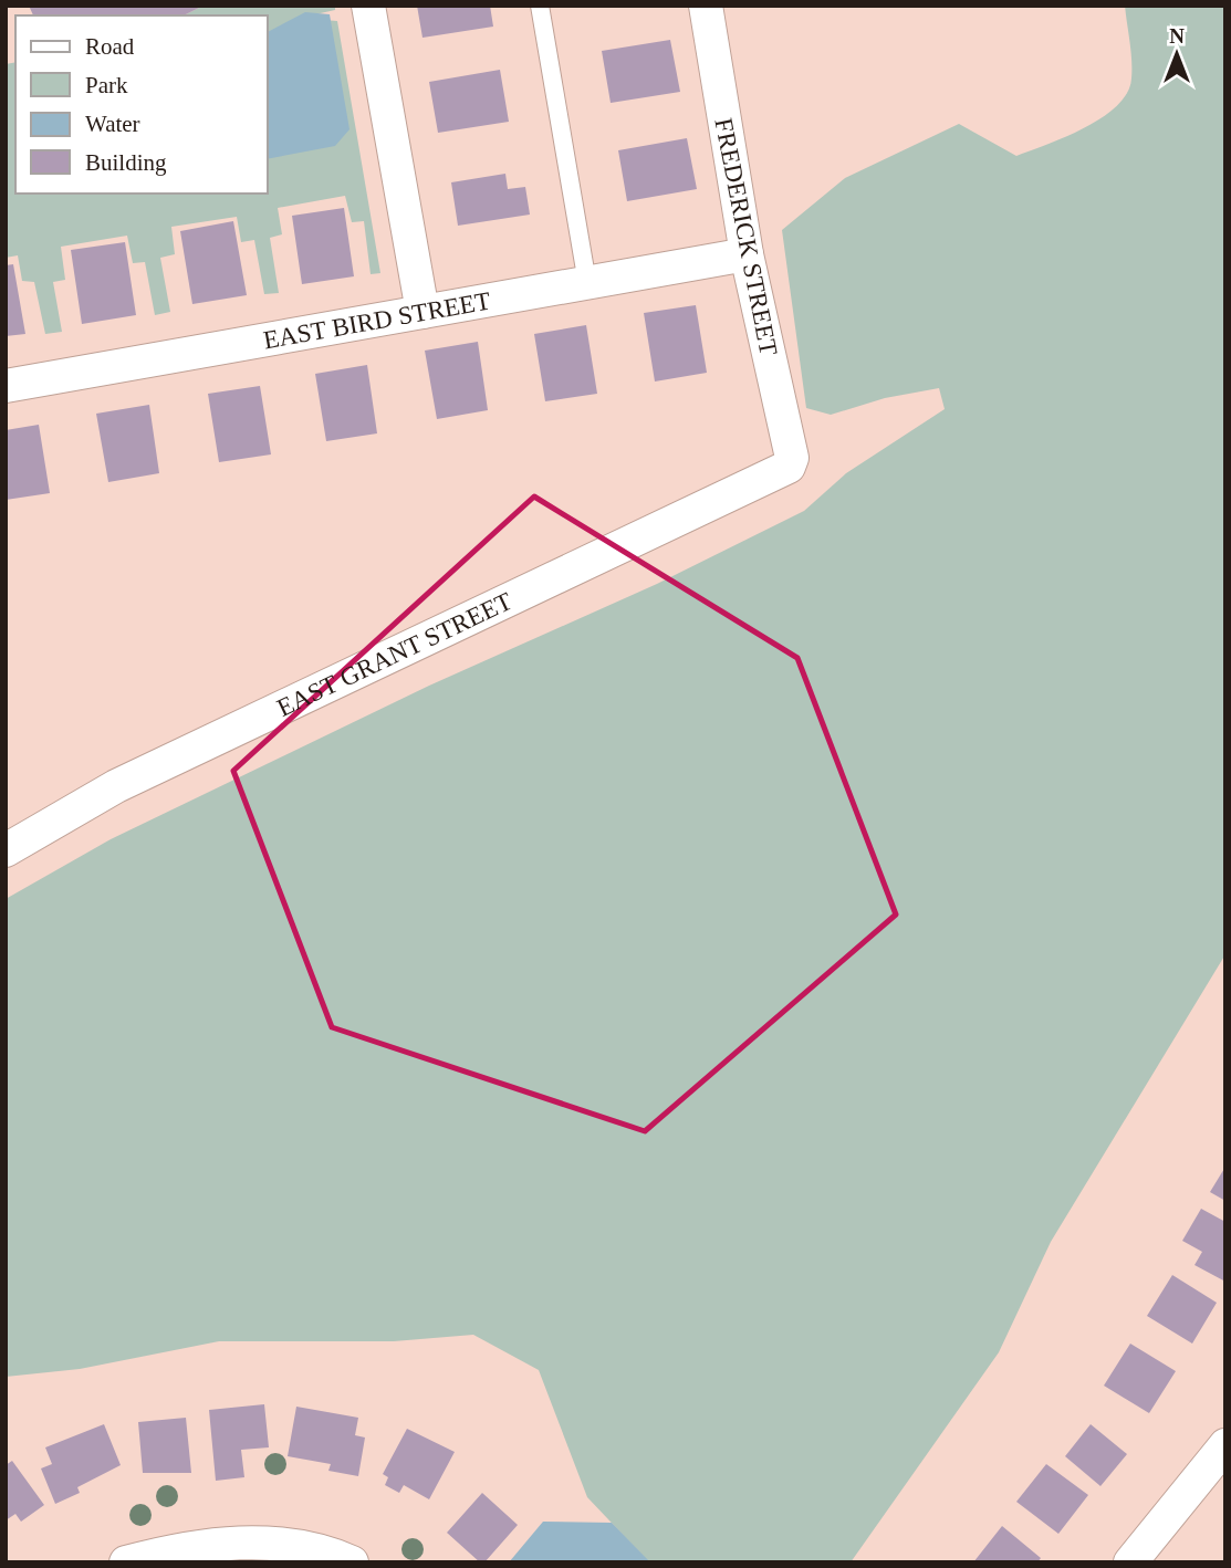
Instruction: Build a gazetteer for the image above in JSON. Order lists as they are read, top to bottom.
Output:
{
  "streets": {
    "street": ["FREDERICK STREET", "EAST BIRD STREET", "EAST GRANT STREET"]
  },
  "crossings": [
    ["FREDERICK STREET", "EAST BIRD STREET"],
    ["FREDERICK STREET", "EAST GRANT STREET"]
  ],
  "legend": [
    "Road",
    "Park",
    "Water",
    "Building"
  ],
  "north": "top"
}
